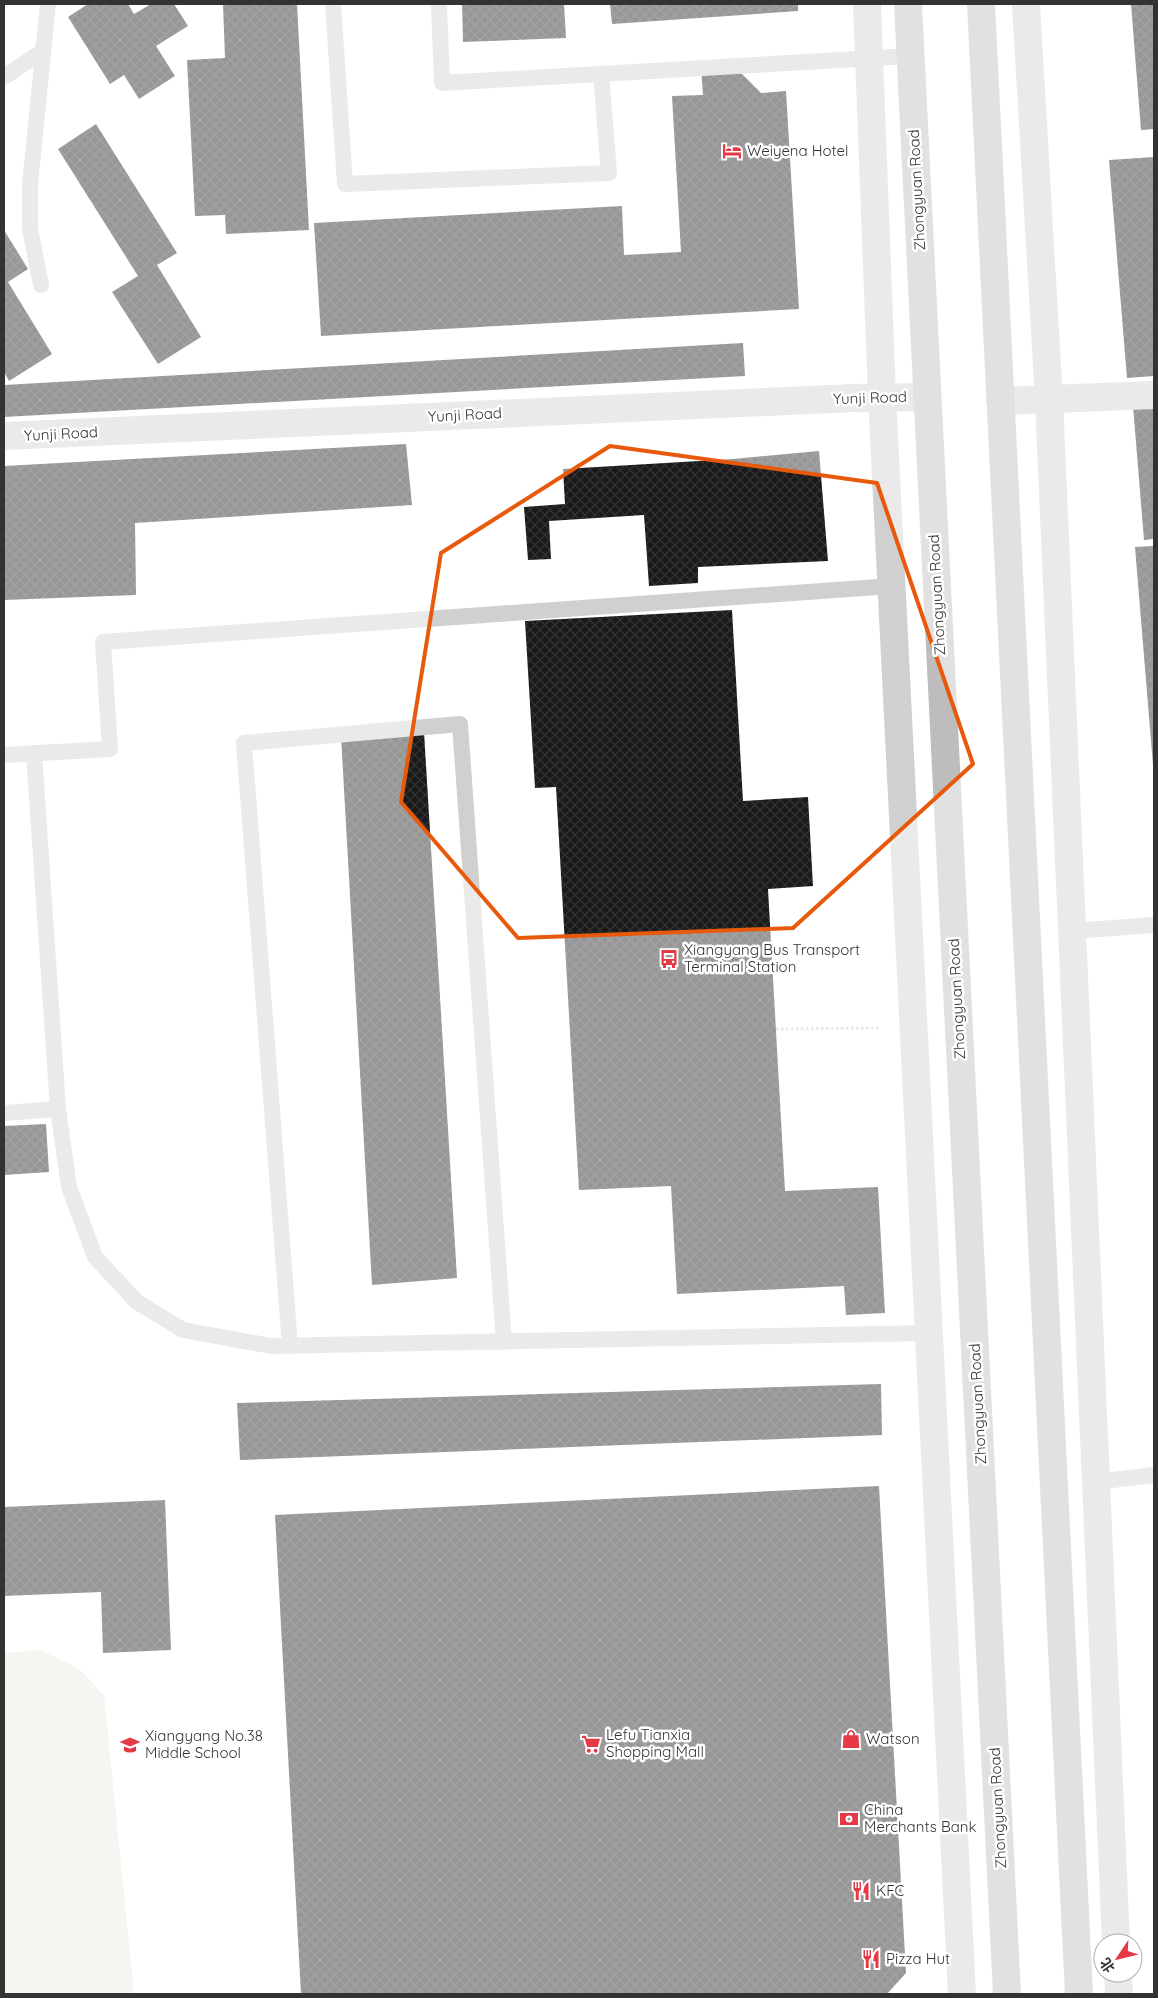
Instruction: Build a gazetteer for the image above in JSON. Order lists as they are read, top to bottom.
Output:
{
  "streets": {
    "main road": ["Zhongyuan Road"],
    "street": ["Yunji Road"]
  },
  "crossings": [
    ["Zhongyuan Road", "Yunji Road"]
  ],
  "places": {
    "hotel": ["Weiyena Hotel"],
    "bus stop": ["Xiangyang Bus Transport Terminal Station"],
    "shop": ["Watson"],
    "supermarket": ["Lefu Tianxia Shopping Mall"],
    "school or university": ["Xiangyang No.38 Middle School"],
    "bank": ["China Merchants Bank"],
    "restaurant": ["KFC", "Pizza Hut"]
  },
  "north": "bottom left"
}
